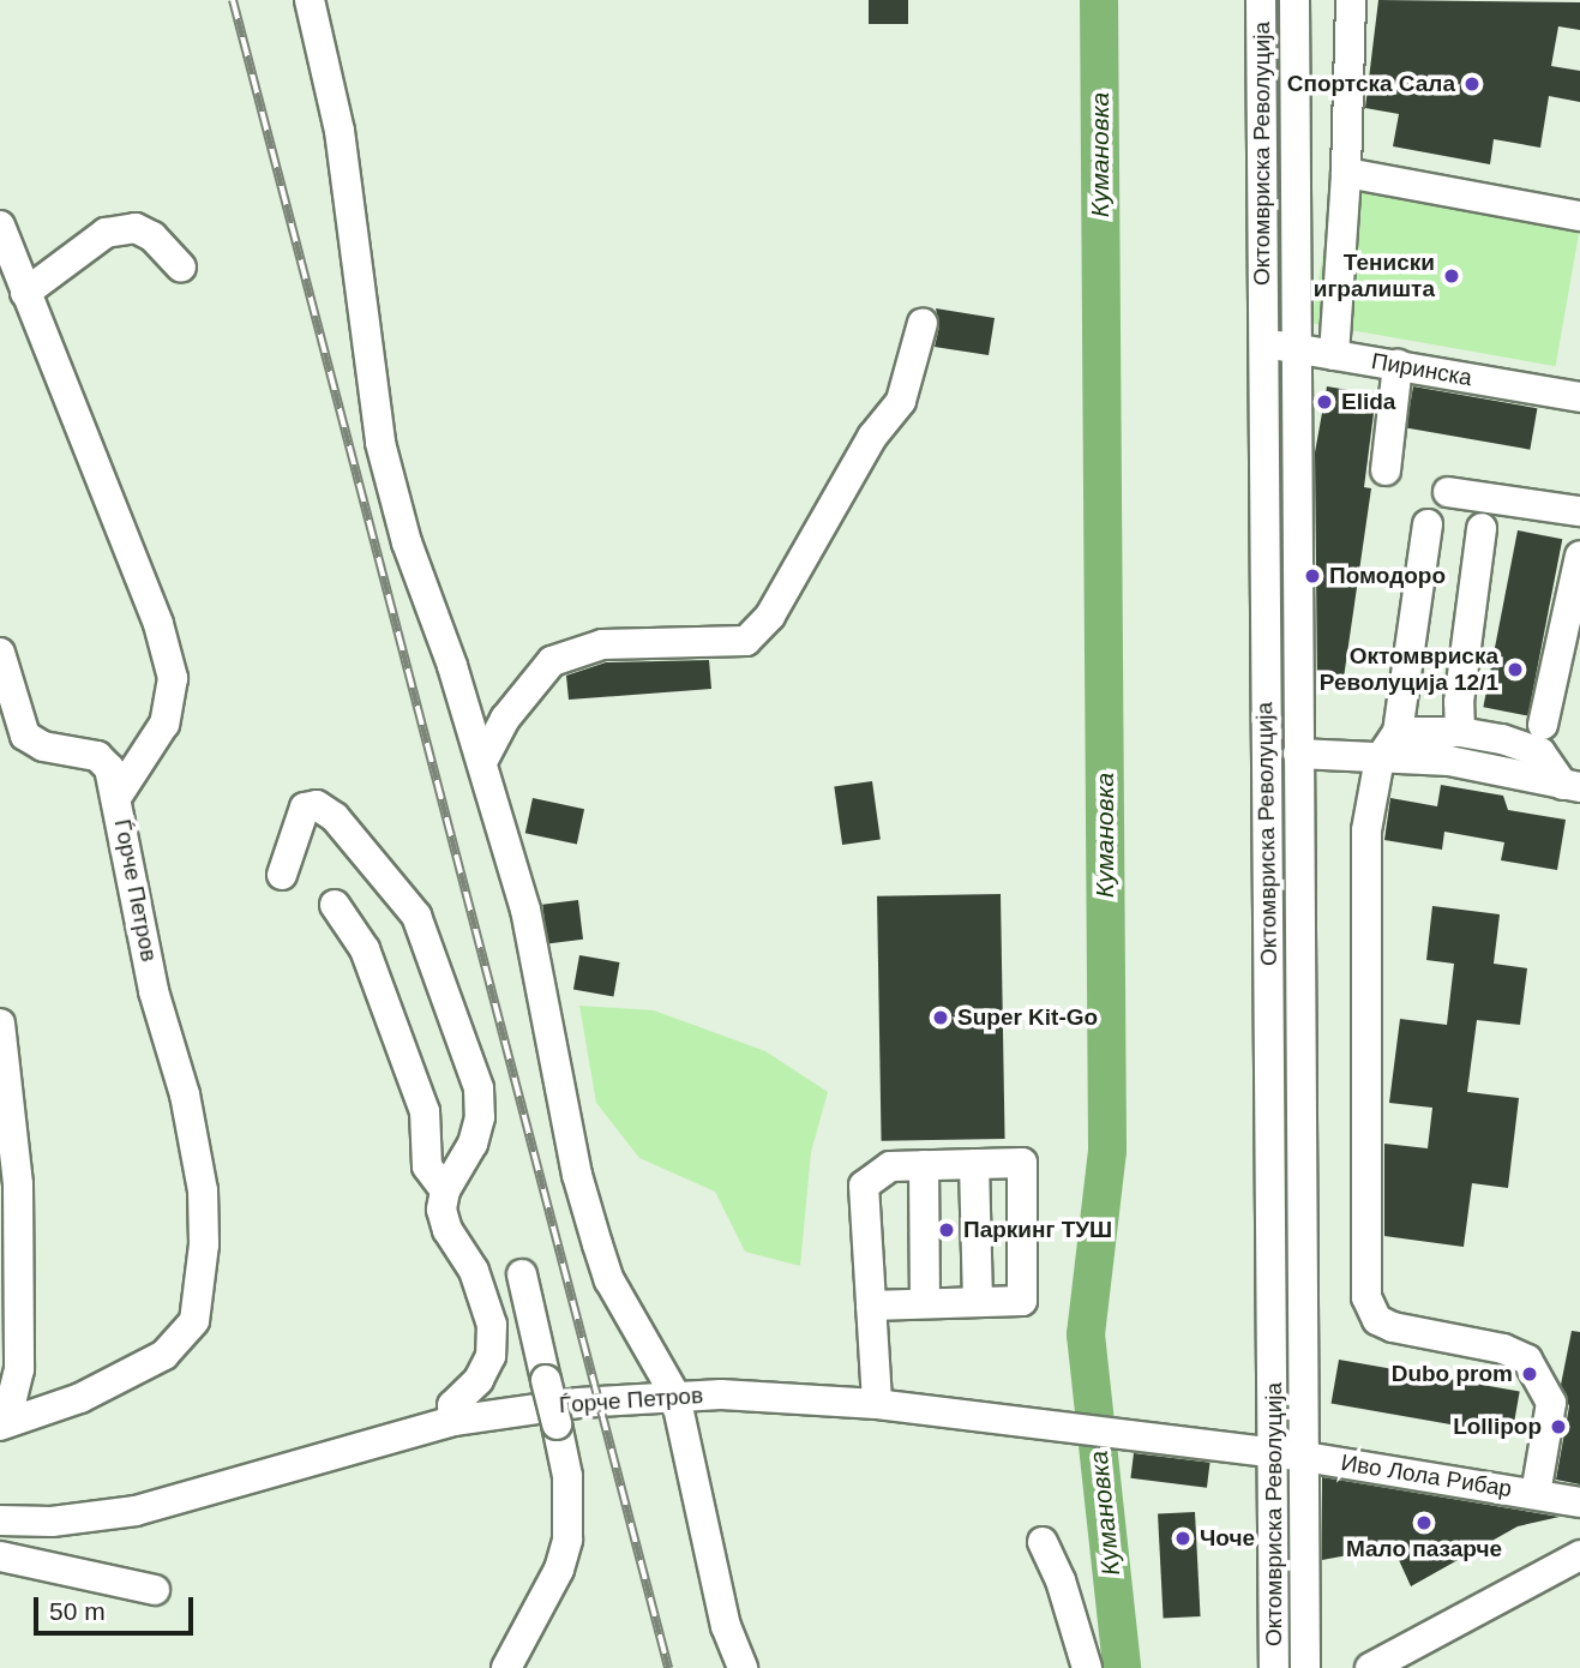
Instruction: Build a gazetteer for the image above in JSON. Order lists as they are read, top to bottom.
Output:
{
  "streets": {
    "street": [
      "Октомвриска Револуција",
      "Пиринска",
      "Ѓорче Петров",
      "Иво Лола Рибар"
    ]
  },
  "crossings": [
    ["Октомвриска Револуција", "Пиринска"],
    ["Октомвриска Револуција", "Ѓорче Петров"],
    ["Октомвриска Револуција", "Иво Лола Рибар"],
    ["Ѓорче Петров", "Иво Лола Рибар"]
  ],
  "water": ["Кумановка"],
  "places": [
    "Спортска Сала",
    "Тениски игралишта",
    "Elida",
    "Помодоро",
    "Октомвриска Револуција 12/1",
    "Super Kit-Go",
    "Паркинг ТУШ",
    "Dubo prom",
    "Lollipop",
    "Мало пазарче",
    "Чоче"
  ],
  "scale_bar": "50 m"
}
